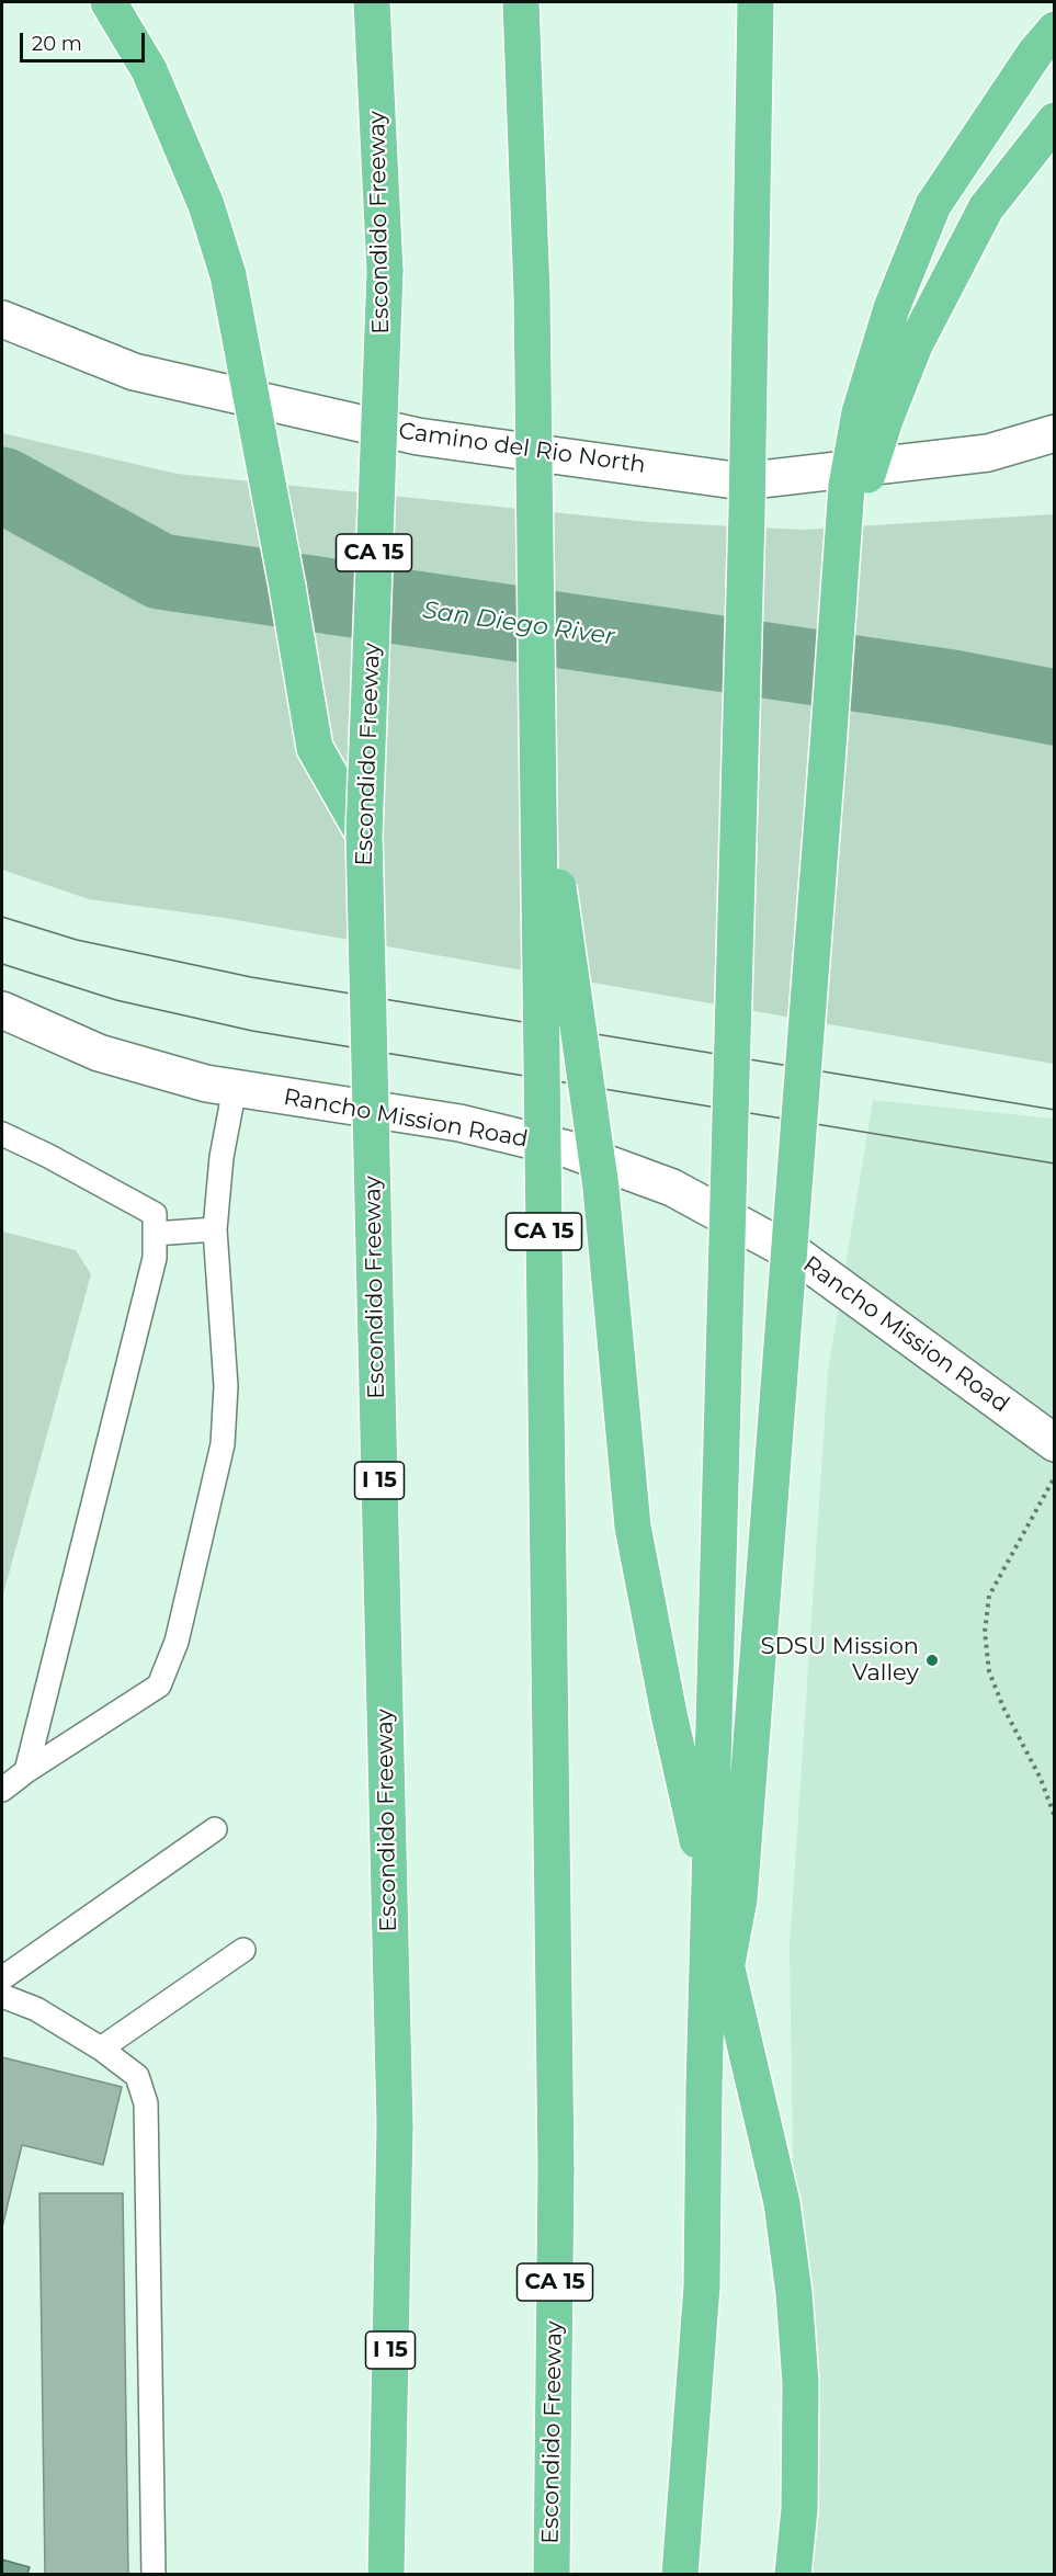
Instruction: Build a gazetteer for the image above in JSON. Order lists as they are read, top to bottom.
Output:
{
  "streets": {
    "highway": ["Escondido Freeway", "CA 15", "I 15"],
    "street": ["Camino del Rio North", "Rancho Mission Road"]
  },
  "water": ["San Diego River"],
  "places": ["SDSU Mission Valley"],
  "scale_bar": "20 m"
}
